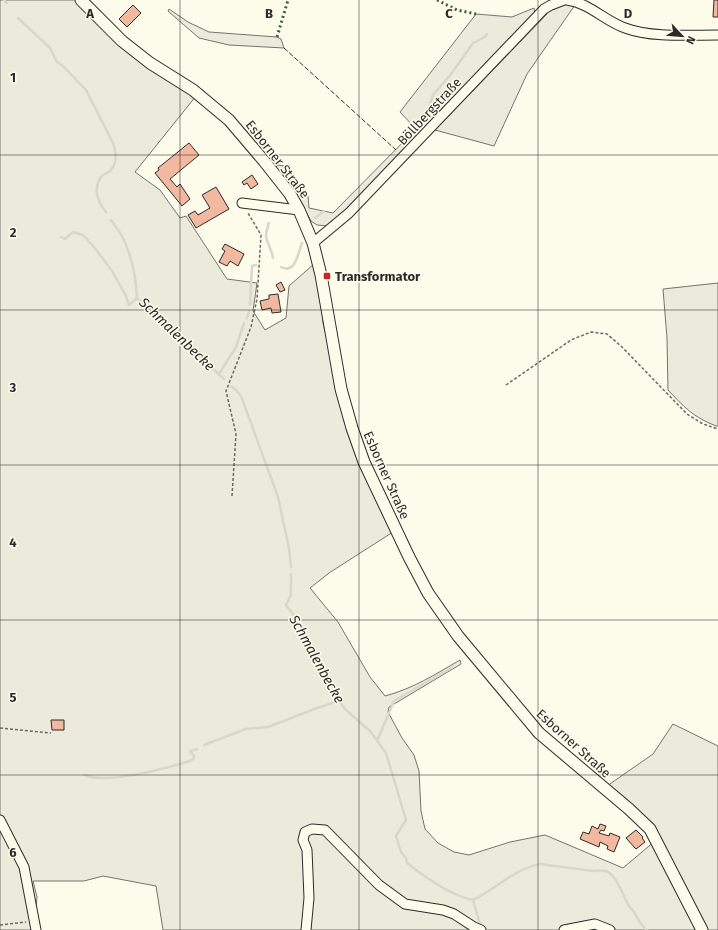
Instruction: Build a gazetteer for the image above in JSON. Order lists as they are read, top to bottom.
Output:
{
  "streets": {
    "main road": ["Esborner Straße"],
    "street": ["Böllbergstraße"]
  },
  "crossings": [
    ["Böllbergstraße", "Esborner Straße"]
  ],
  "water": ["Schmalenbecke"],
  "places": {
    "transit": ["Transformator"]
  },
  "north": "bottom right",
  "grid": {
    "columns": [
      "A",
      "B",
      "C",
      "D"
    ],
    "rows": [
      "1",
      "2",
      "3",
      "4",
      "5",
      "6"
    ]
  }
}
